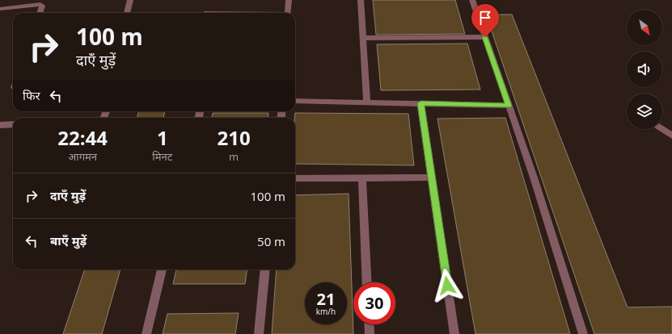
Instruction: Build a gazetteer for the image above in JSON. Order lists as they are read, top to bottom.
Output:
{
  "north": "bottom right",
  "page": {
    "turn": ["100 m", "दाएँ मुड़ें"],
    "then": "फिर",
    "eta": [
      "22:44",
      "आगमन",
      "1",
      "मिनट",
      "210",
      "m"
    ],
    "list": [
      {
        "name": "दाएँ मुड़ें",
        "value": "100 m"
      },
      {
        "name": "बाएँ मुड़ें",
        "value": "50 m"
      }
    ],
    "speed": "21 km/h",
    "limit": "30"
  }
}
